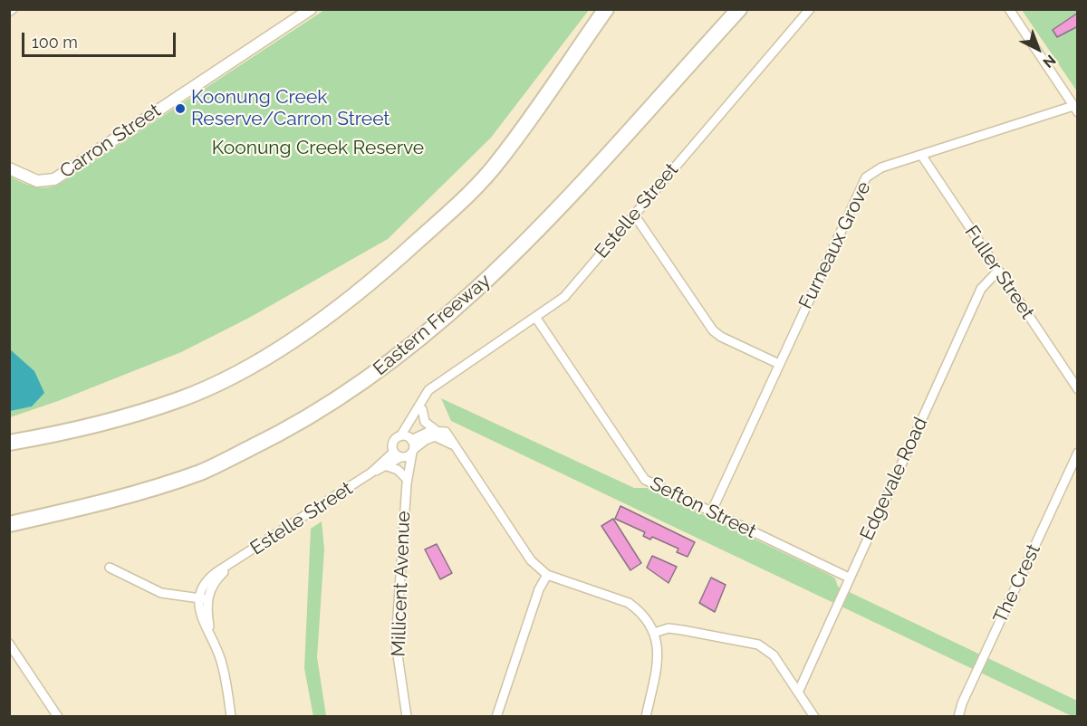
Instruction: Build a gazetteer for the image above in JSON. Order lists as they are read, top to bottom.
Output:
{
  "streets": {
    "highway": ["Eastern Freeway"],
    "street": [
      "Carron Street",
      "Estelle Street",
      "Furneaux Grove",
      "Fuller Street",
      "Edgevale Road",
      "Sefton Street",
      "Millicent Avenue",
      "The Crest"
    ]
  },
  "crossings": [
    ["Estelle Street", "Sefton Street"],
    ["Estelle Street", "Millicent Avenue"],
    ["Furneaux Grove", "Fuller Street"],
    ["Furneaux Grove", "Sefton Street"],
    ["Fuller Street", "Edgevale Road"],
    ["Edgevale Road", "Sefton Street"]
  ],
  "parks": ["Koonung Creek Reserve"],
  "places": ["Koonung Creek Reserve/Carron Street"],
  "scale_bar": "100 m",
  "north": "bottom right"
}
